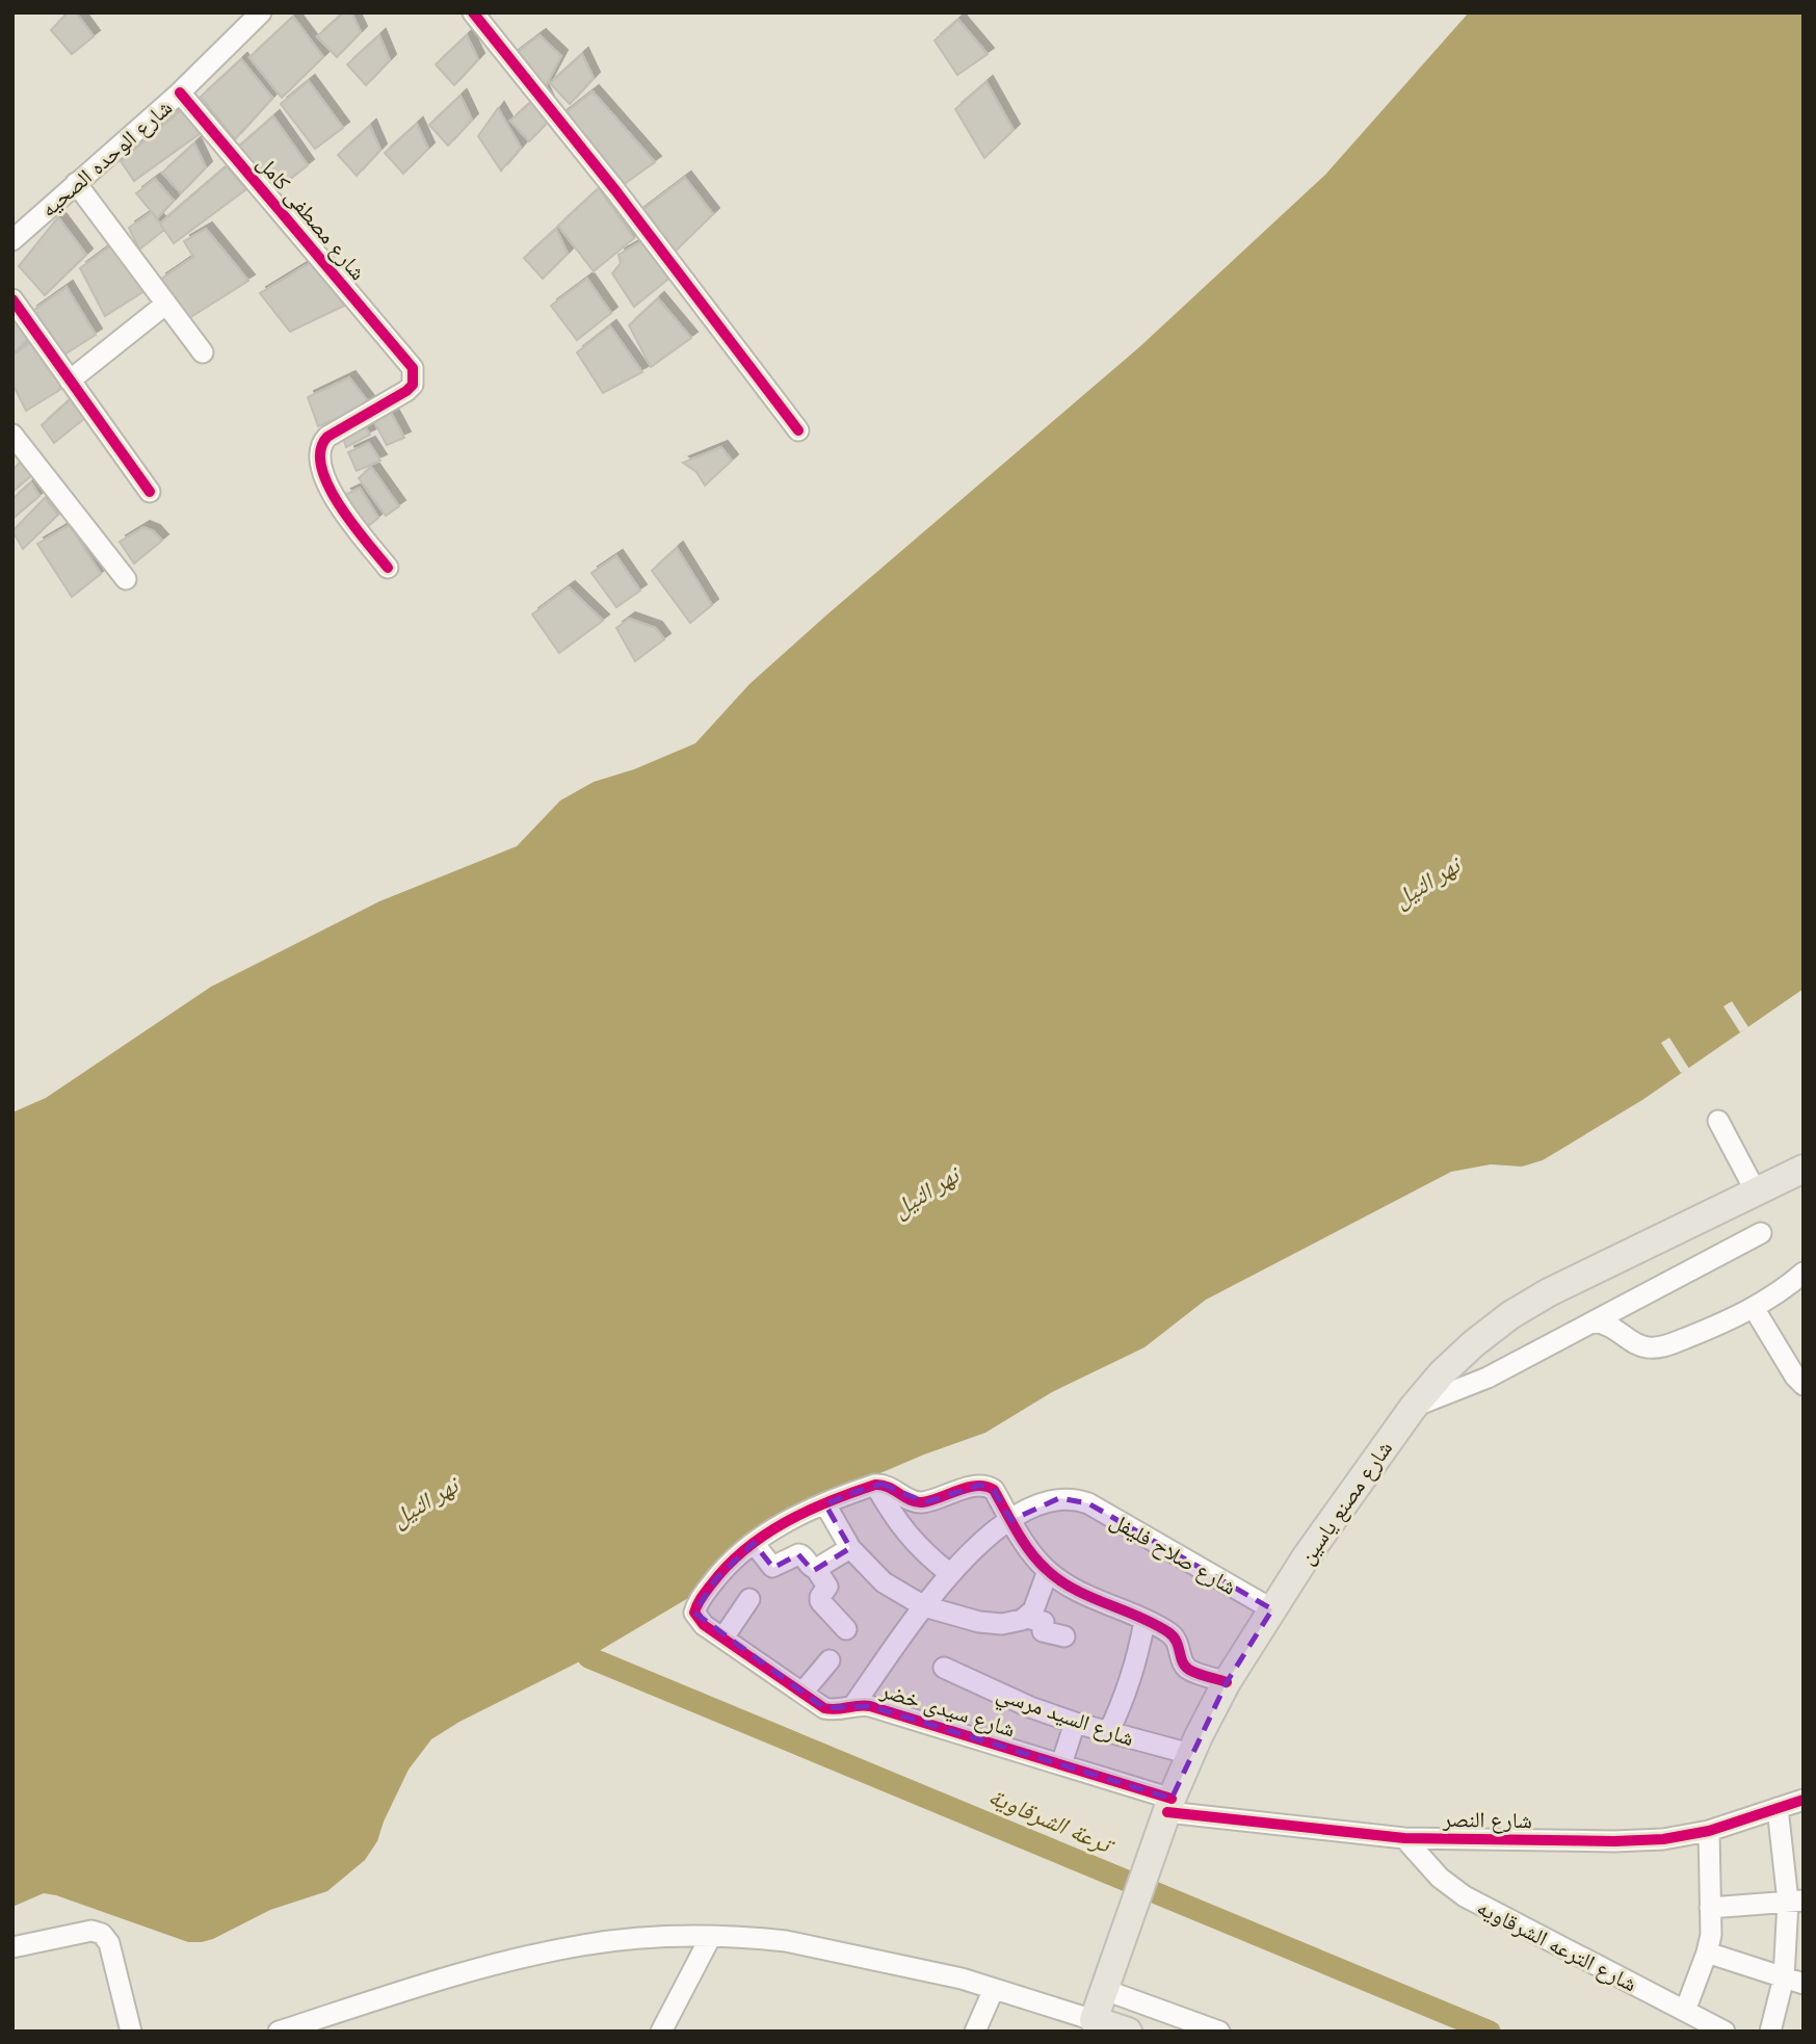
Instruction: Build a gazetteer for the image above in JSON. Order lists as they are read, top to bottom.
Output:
{
  "streets": {
    "main road": ["شارع مصنع ياسين"],
    "street": [
      "شارع الوحده الصحيه",
      "شارع مصطفى كامل",
      "شارع صلاح فليفل",
      "شارع سيدى خضر",
      "شارع السيد مرسي",
      "شارع النصر",
      "شارع الترعه الشرقاويه"
    ]
  },
  "crossings": [
    ["شارع الوحده الصحيه", "شارع مصطفى كامل"],
    ["شارع مصنع ياسين", "شارع صلاح فليفل"],
    ["شارع مصنع ياسين", "شارع سيدى خضر"],
    ["شارع مصنع ياسين", "شارع السيد مرسي"],
    ["شارع مصنع ياسين", "شارع النصر"],
    ["شارع سيدى خضر", "شارع النصر"],
    ["شارع النصر", "شارع الترعه الشرقاويه"]
  ],
  "water": ["نهر النيل", "ترعة الشرقاوية"]
}
